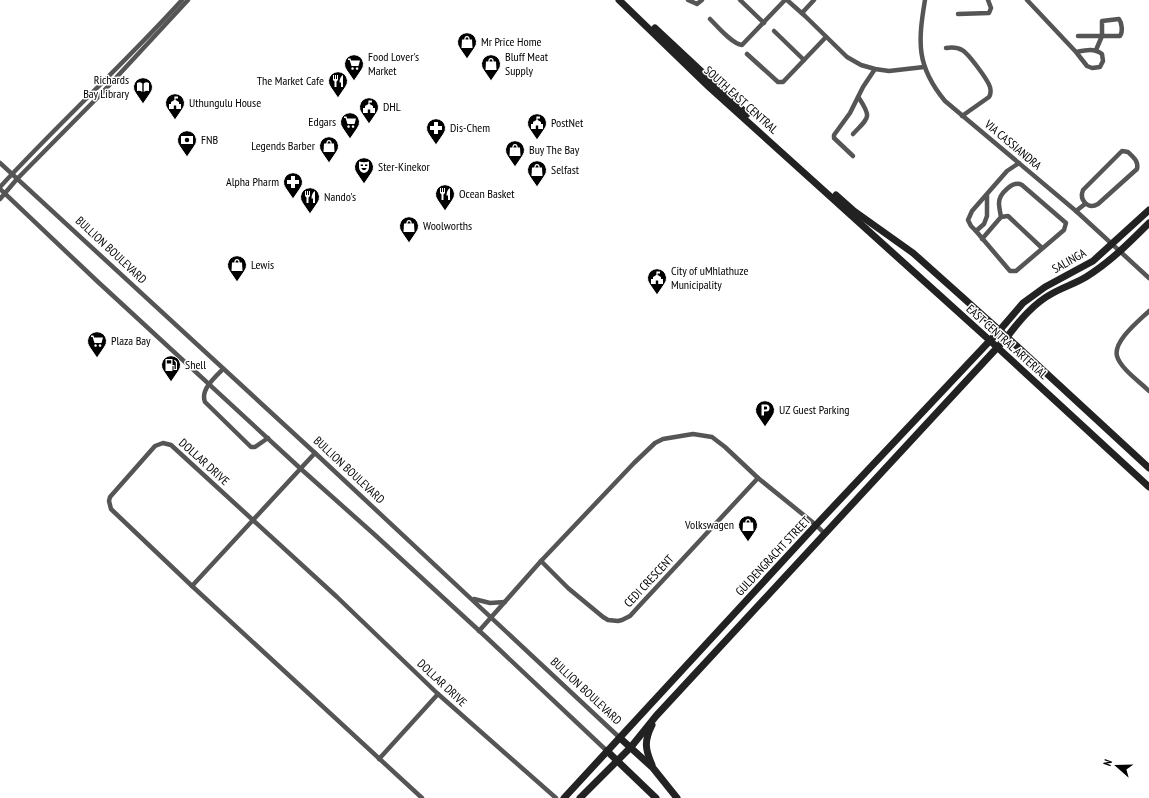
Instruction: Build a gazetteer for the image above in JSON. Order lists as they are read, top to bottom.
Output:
{
  "streets": {
    "street": [
      "SOUTH EAST CENTRAL",
      "VIA CASSIANDRA",
      "BULLION BOULEVARD",
      "SALINGA",
      "EAST CENTRAL ARTERIAL",
      "DOLLAR DRIVE",
      "GULDENGRACHT STREET",
      "CEDI CRESCENT"
    ]
  },
  "crossings": [
    ["SOUTH EAST CENTRAL", "EAST CENTRAL ARTERIAL"],
    ["VIA CASSIANDRA", "SALINGA"],
    ["BULLION BOULEVARD", "GULDENGRACHT STREET"],
    ["SALINGA", "EAST CENTRAL ARTERIAL"],
    ["SALINGA", "GULDENGRACHT STREET"],
    ["EAST CENTRAL ARTERIAL", "GULDENGRACHT STREET"]
  ],
  "places": {
    "shop": [
      "Mr Price Home",
      "Bluff Meat Supply",
      "Legends Barber",
      "Buy The Bay",
      "Selfast",
      "Woolworths",
      "Lewis",
      "Volkswagen"
    ],
    "supermarket": ["Food Lover's Market", "Edgars", "Plaza Bay"],
    "restaurant": ["The Market Cafe", "Ocean Basket", "Nando's"],
    "library": ["Richards Bay Library"],
    "public building": [
      "Uthungulu House",
      "DHL",
      "PostNet",
      "City of uMhlathuze Municipality"
    ],
    "pharmacy": ["Dis-Chem", "Alpha Pharm"],
    "bank": ["FNB"],
    "theatre": ["Ster-Kinekor"],
    "fuel station": ["Shell"],
    "parking": ["UZ Guest Parking"]
  },
  "north": "left"
}
